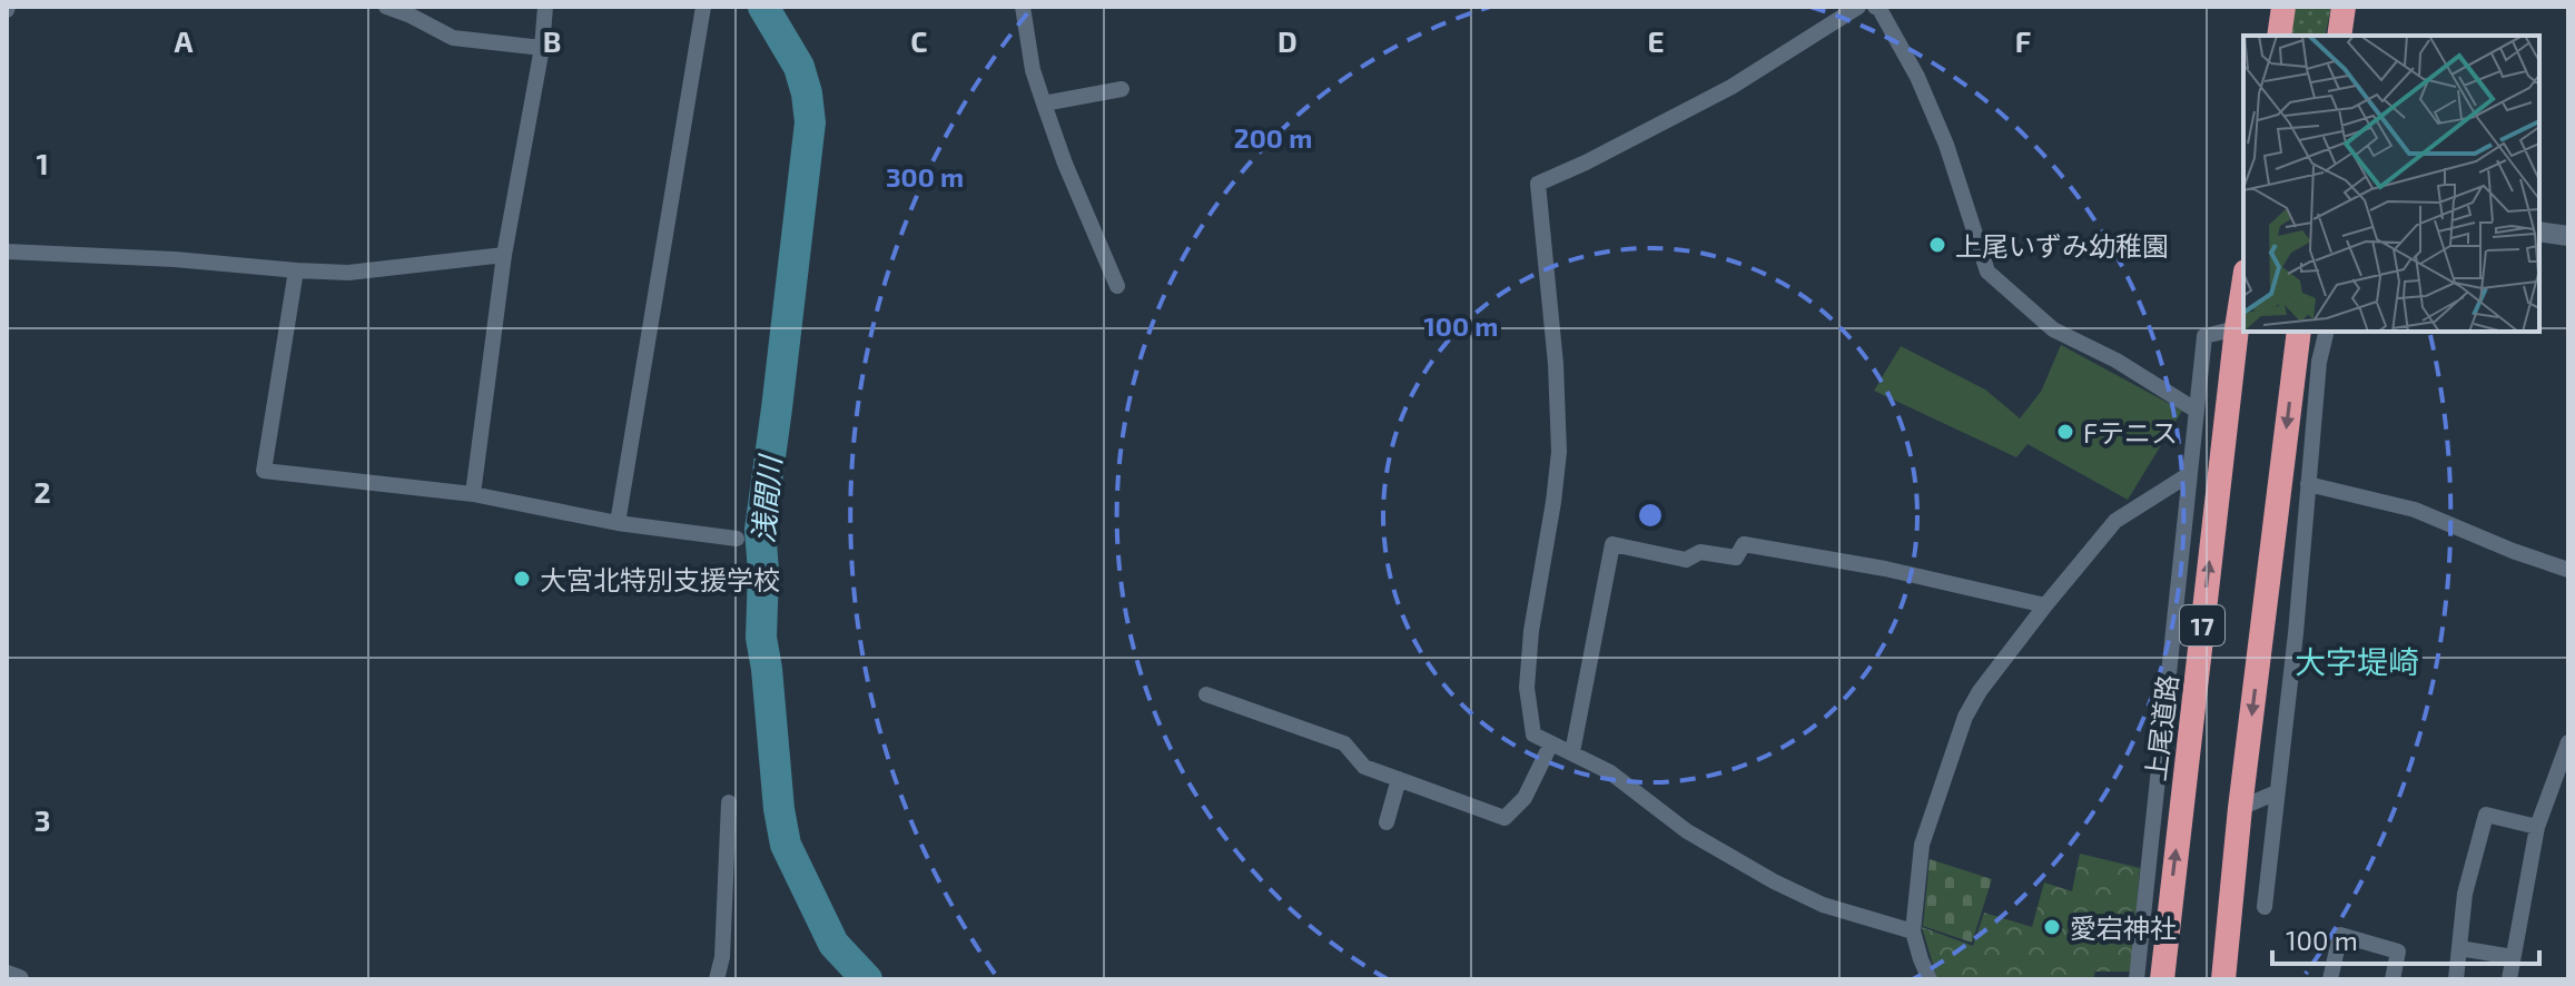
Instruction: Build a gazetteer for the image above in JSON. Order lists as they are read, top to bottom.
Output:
{
  "streets": {
    "highway": ["17", "上尾道路"]
  },
  "districts": ["大字堤崎"],
  "water": ["浅間川"],
  "places": [
    "上尾いずみ幼稚園",
    "Fテニス",
    "大宮北特別支援学校",
    "愛宕神社"
  ],
  "scale_bar": "100 m",
  "grid": {
    "columns": [
      "A",
      "B",
      "C",
      "D",
      "E",
      "F"
    ],
    "rows": ["1", "2", "3"]
  },
  "rings": ["200 m", "300 m", "100 m"]
}
